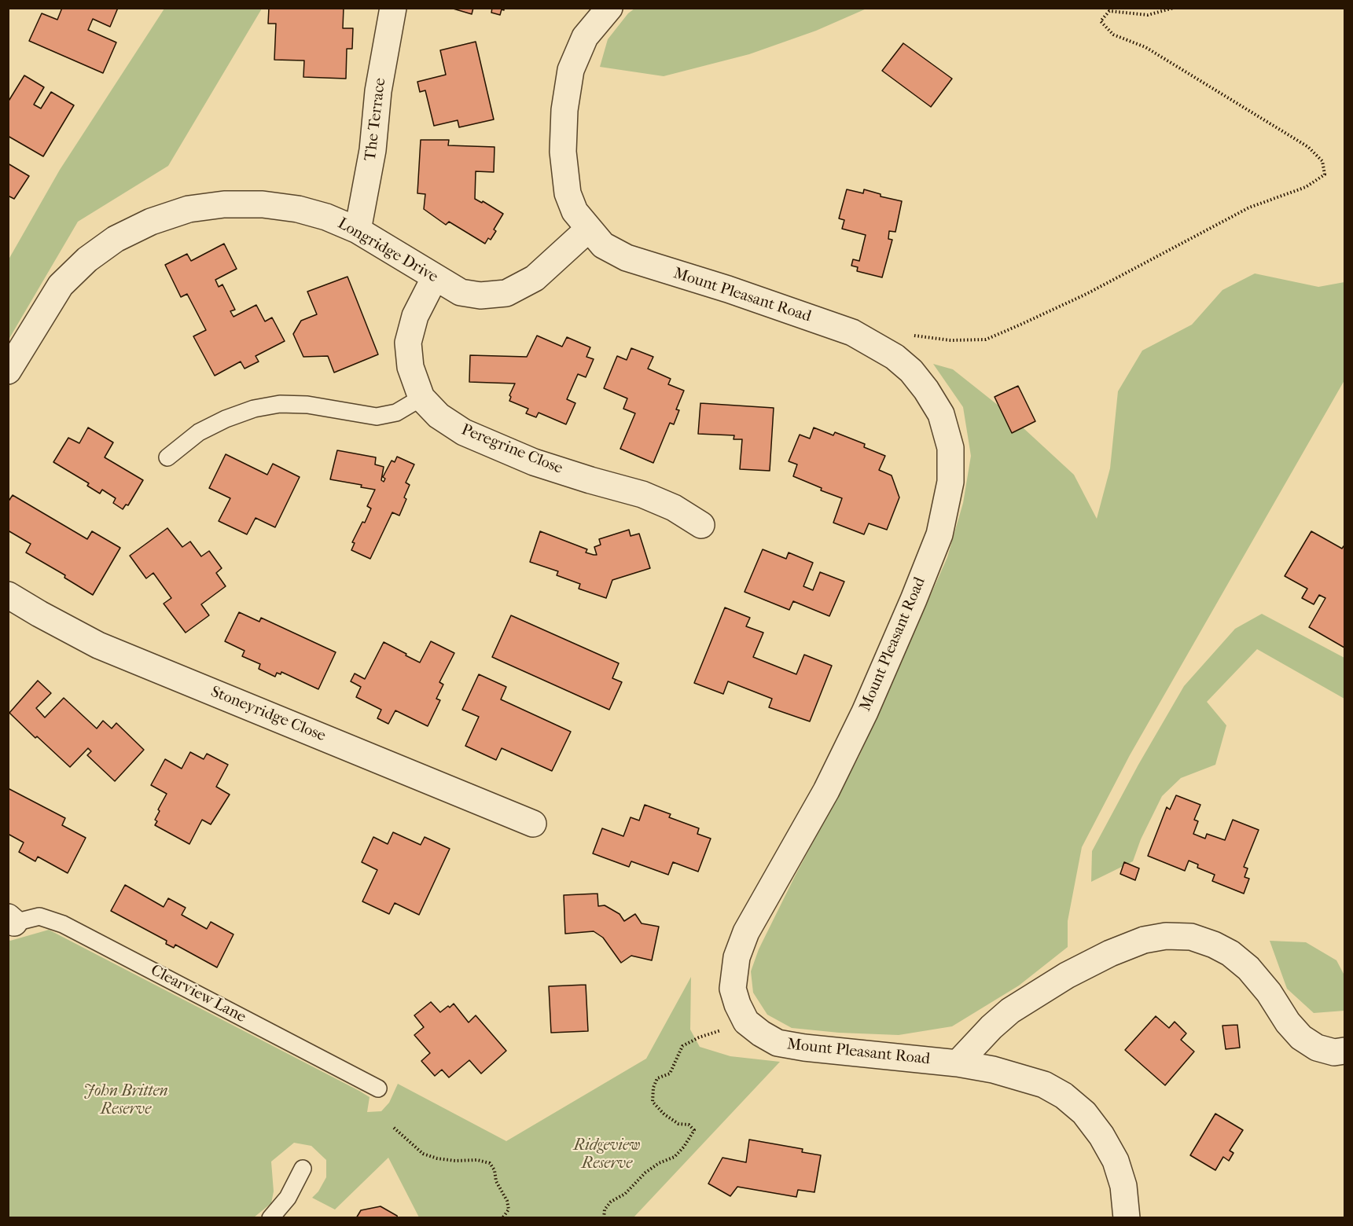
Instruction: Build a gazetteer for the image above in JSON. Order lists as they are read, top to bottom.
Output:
{
  "streets": {
    "street": [
      "The Terrace",
      "Longridge Drive",
      "Mount Pleasant Road",
      "Peregrine Close",
      "Stoneyridge Close"
    ],
    "lane": ["Clearview Lane"]
  },
  "crossings": [
    ["The Terrace", "Longridge Drive"],
    ["Longridge Drive", "Mount Pleasant Road"],
    ["Longridge Drive", "Peregrine Close"]
  ],
  "parks": ["John Britten Reserve", "Ridgeview Reserve"]
}
